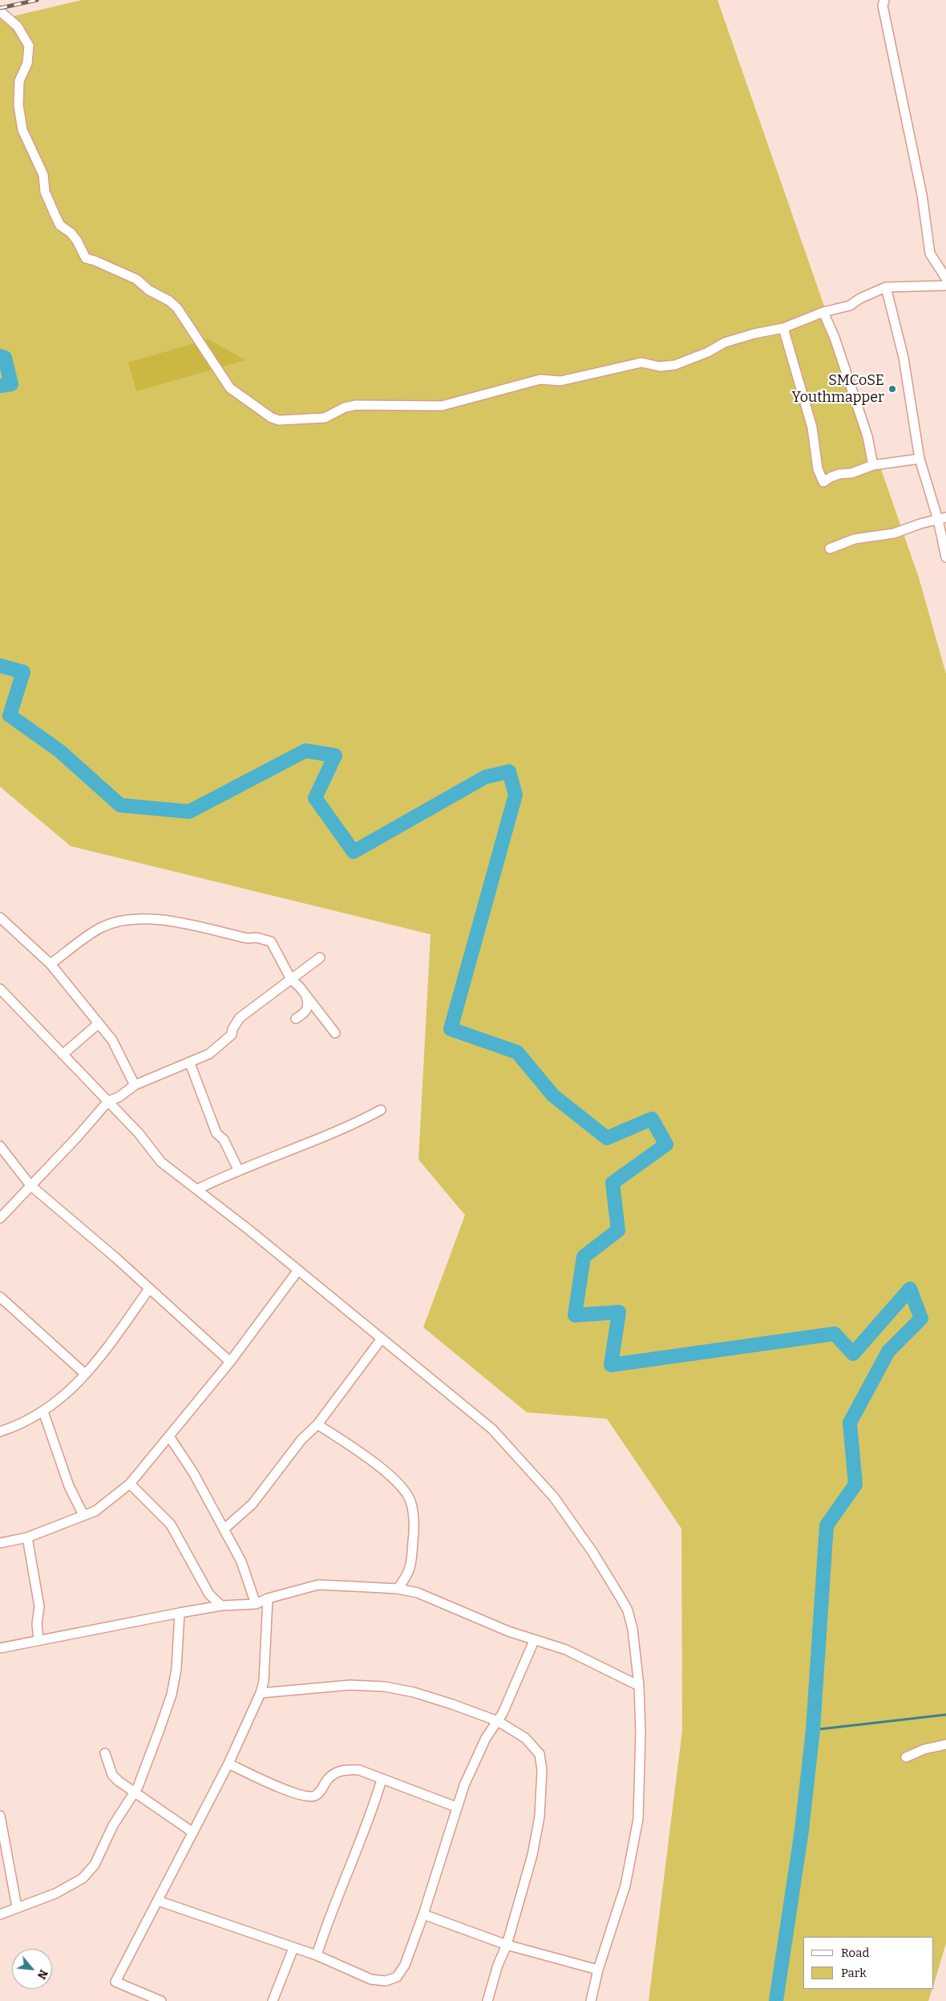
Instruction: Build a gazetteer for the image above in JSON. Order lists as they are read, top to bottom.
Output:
{
  "places": ["SMCoSE Youthmapper"],
  "legend": ["Road", "Park"],
  "north": "bottom right"
}
